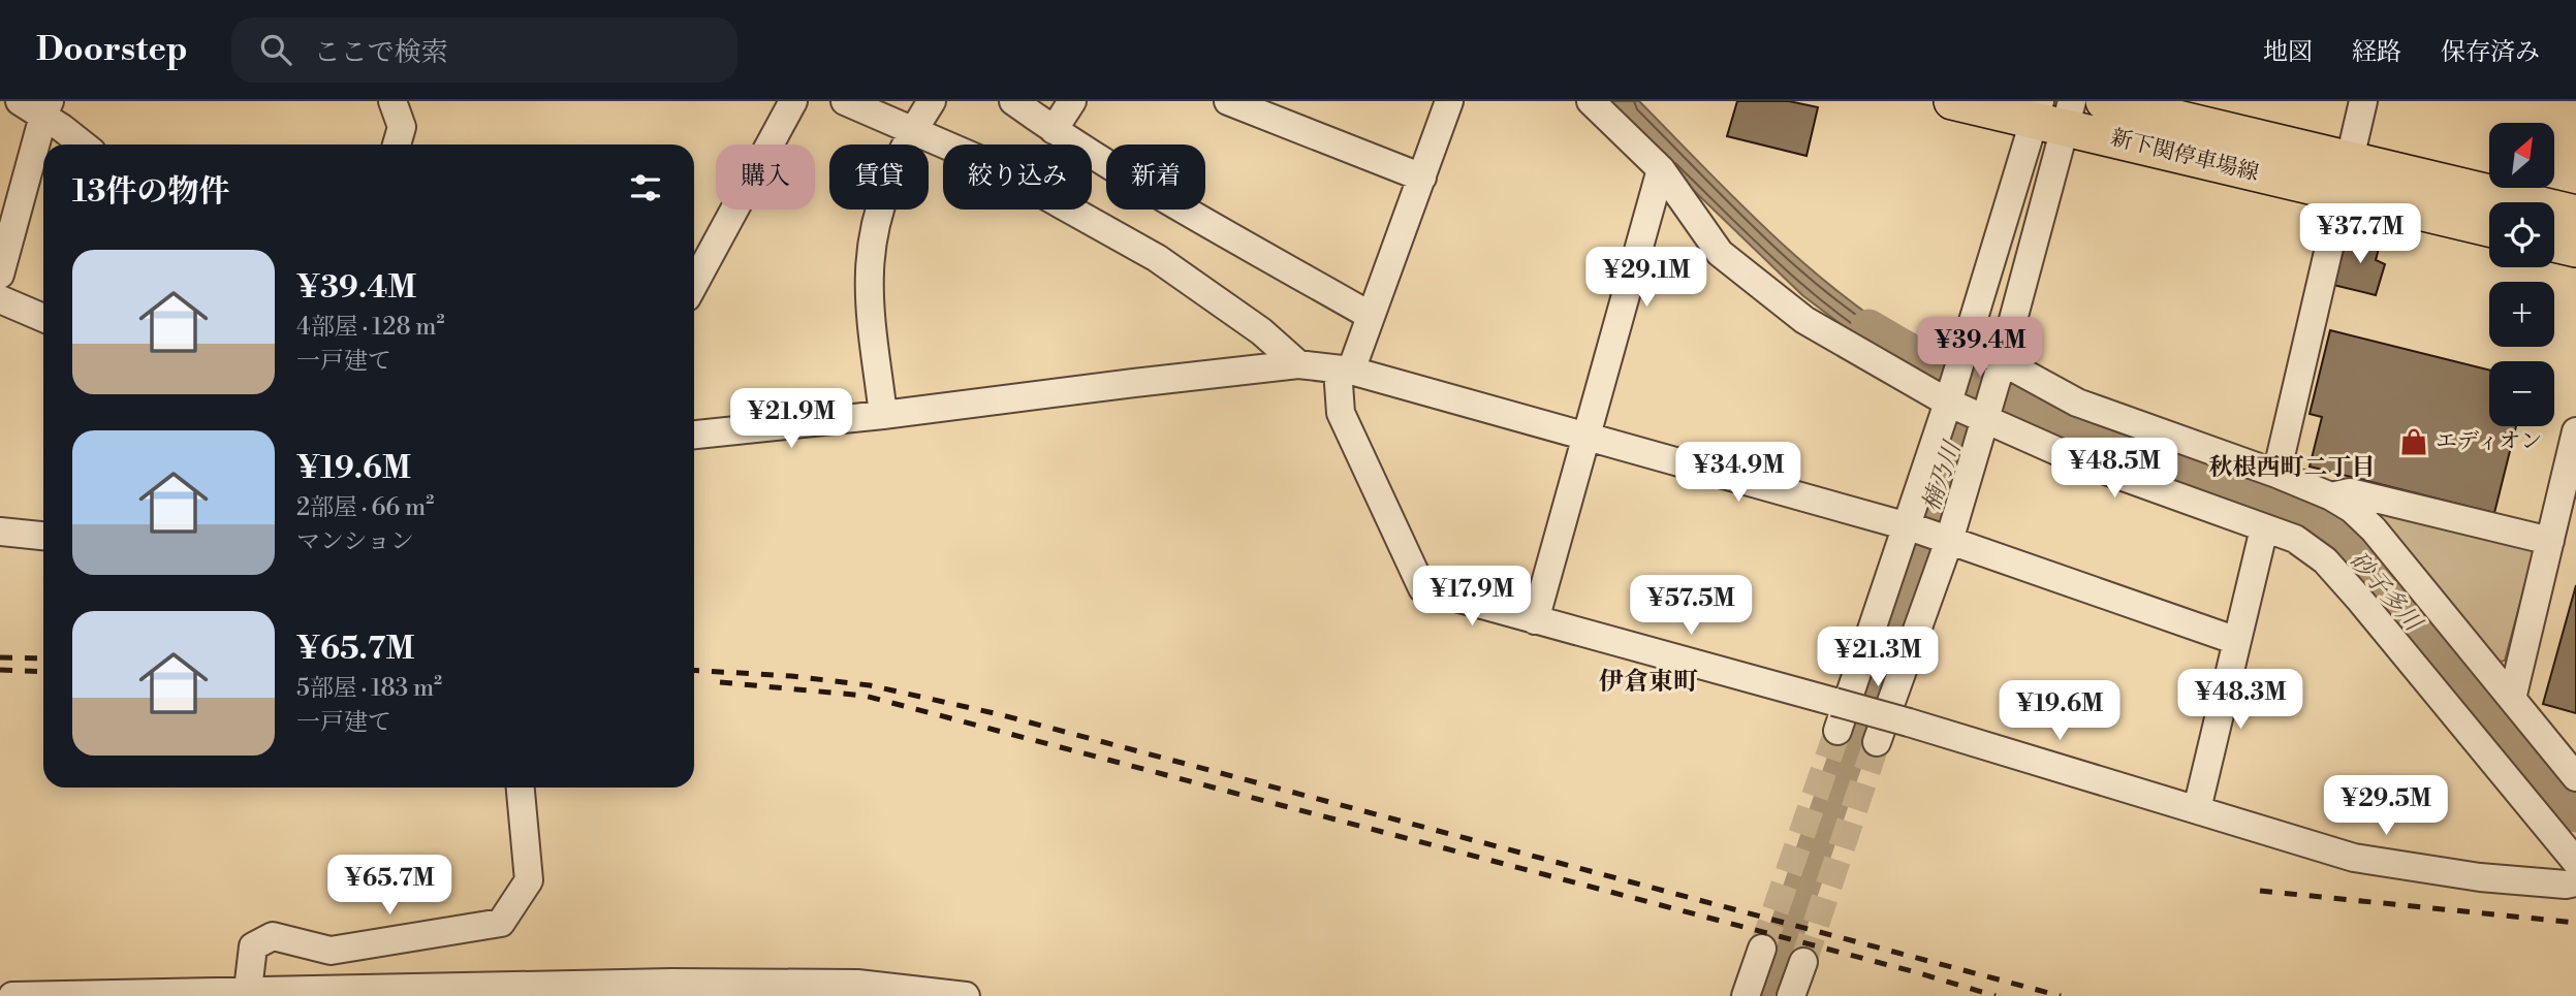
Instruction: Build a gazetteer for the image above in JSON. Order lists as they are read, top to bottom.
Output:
{
  "streets": {
    "main road": ["新下関停車場線"]
  },
  "districts": ["秋根西町二丁目", "伊倉東町"],
  "water": ["楠乃川", "砂子多川"],
  "places": {
    "shop": ["エディオン"]
  },
  "north": "top right",
  "page": {
    "header": "Doorstep",
    "search": "ここで検索",
    "nav": ["地図", "経路", "保存済み"],
    "map_buttons": ["+", "−"],
    "chip": [
      "購入",
      "賃貸",
      "絞り込み",
      "新着"
    ],
    "heading": "13件の物件",
    "price": [
      "¥37.7M",
      "¥29.1M",
      "¥39.4M",
      "¥21.9M",
      "¥48.5M",
      "¥34.9M",
      "¥17.9M",
      "¥57.5M",
      "¥21.3M",
      "¥48.3M",
      "¥19.6M",
      "¥29.5M",
      "¥65.7M"
    ],
    "list": [
      {
        "name": "¥39.4M",
        "note": "4部屋 · 128 m² · 一戸建て"
      },
      {
        "name": "¥19.6M",
        "note": "2部屋 · 66 m² · マンション"
      },
      {
        "name": "¥65.7M",
        "note": "5部屋 · 183 m² · 一戸建て"
      }
    ]
  }
}
